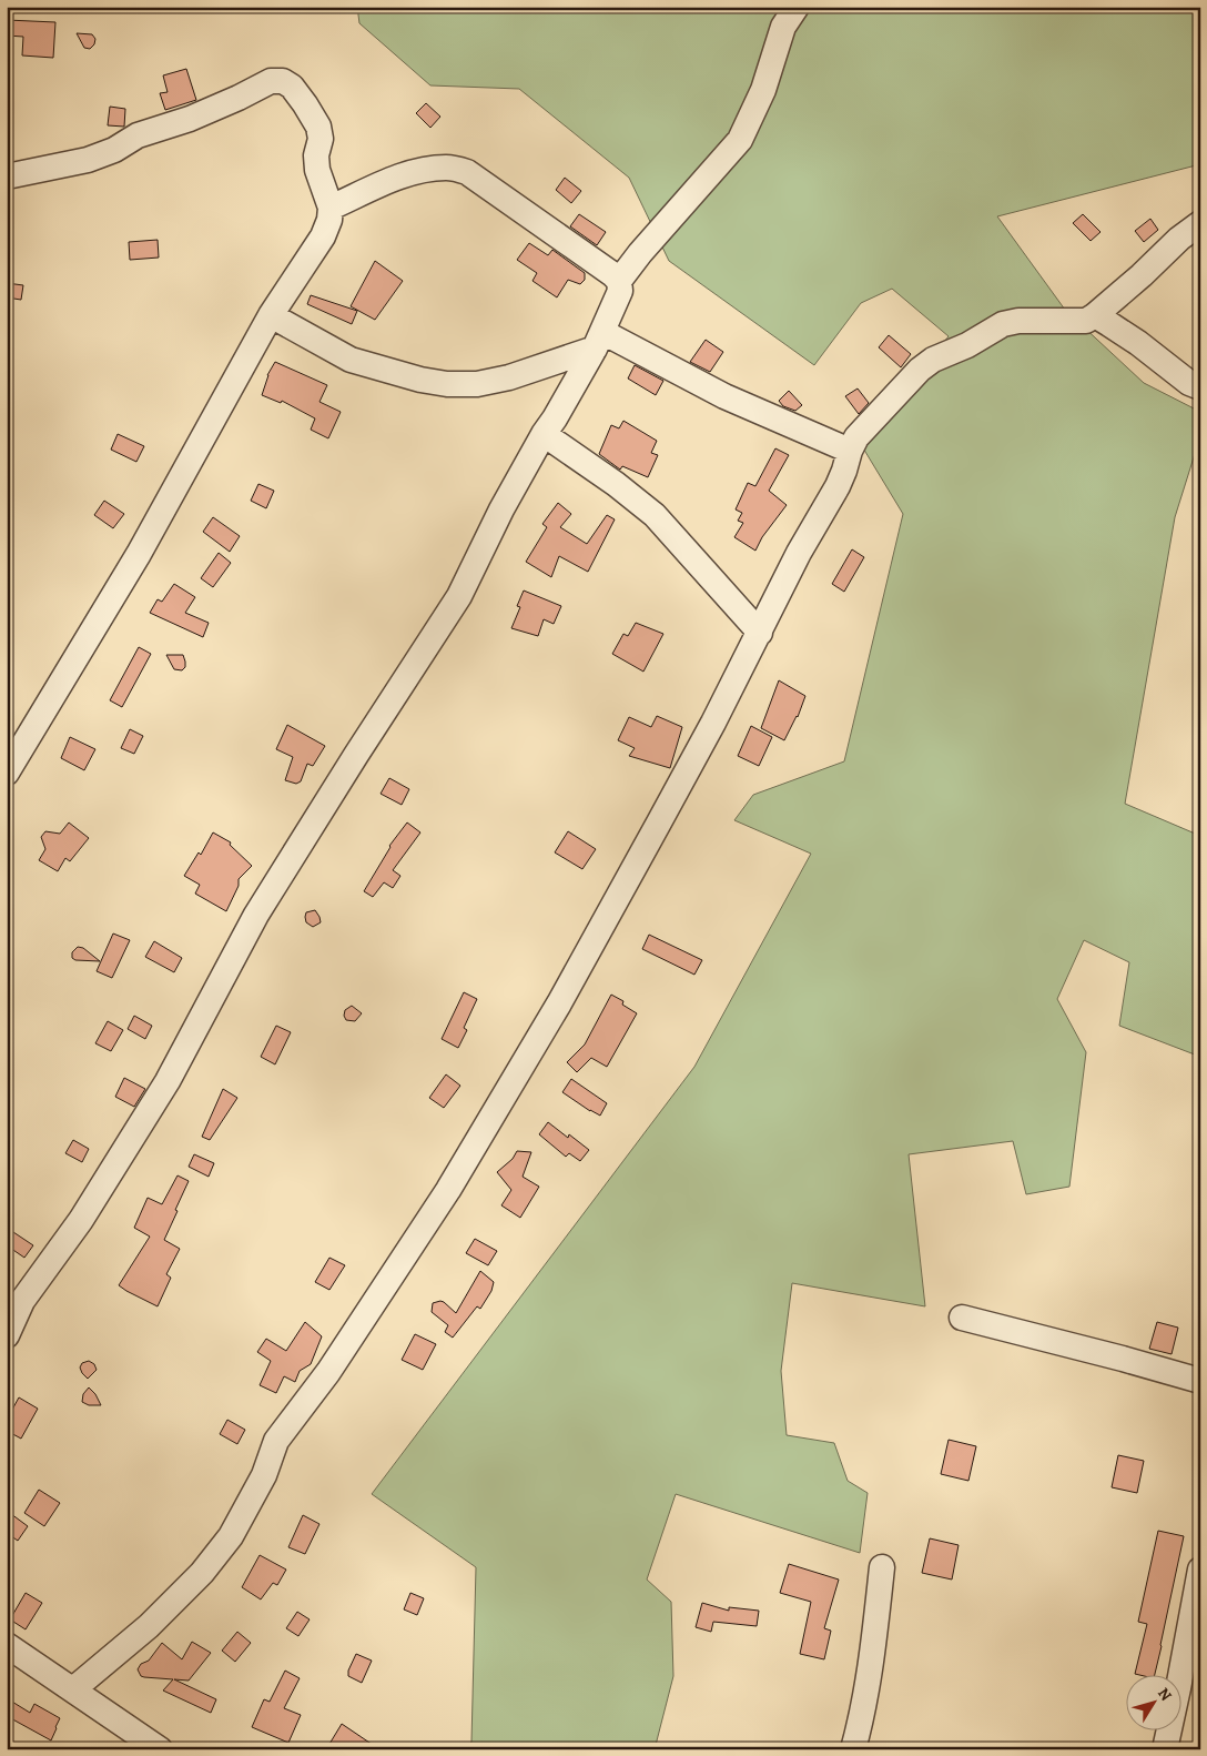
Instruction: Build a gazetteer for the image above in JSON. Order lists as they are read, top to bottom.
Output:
{
  "north": "top right"
}
